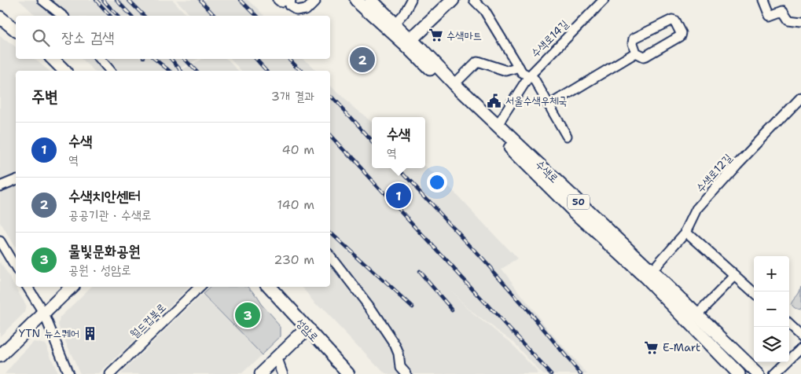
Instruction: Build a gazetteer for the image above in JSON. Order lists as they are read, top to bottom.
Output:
{
  "streets": {
    "main road": ["수색로", "50", "성암로"],
    "street": ["수색로14길", "수색로12길", "월드컵북로"]
  },
  "crossings": [
    ["수색로14길", "수색로"],
    ["수색로", "수색로12길"]
  ],
  "places": {
    "supermarket": ["수색마트", "E-Mart"],
    "public building": ["서울수색우체국"],
    "building": ["YTN 뉴스퀘어"]
  },
  "page": {
    "search": "장소 검색",
    "pins": ["2", "1", "3"],
    "heading": ["주변", "3개 결과"],
    "popup": ["수색", "역"],
    "list": [
      {
        "mark": "1",
        "name": "수색",
        "note": "역",
        "value": "40 m"
      },
      {
        "mark": "2",
        "name": "수색치안센터",
        "note": "공공기관 · 수색로",
        "value": "140 m"
      },
      {
        "mark": "3",
        "name": "물빛문화공원",
        "note": "공원 · 성암로",
        "value": "230 m"
      }
    ],
    "map_buttons": ["+", "−"]
  }
}
